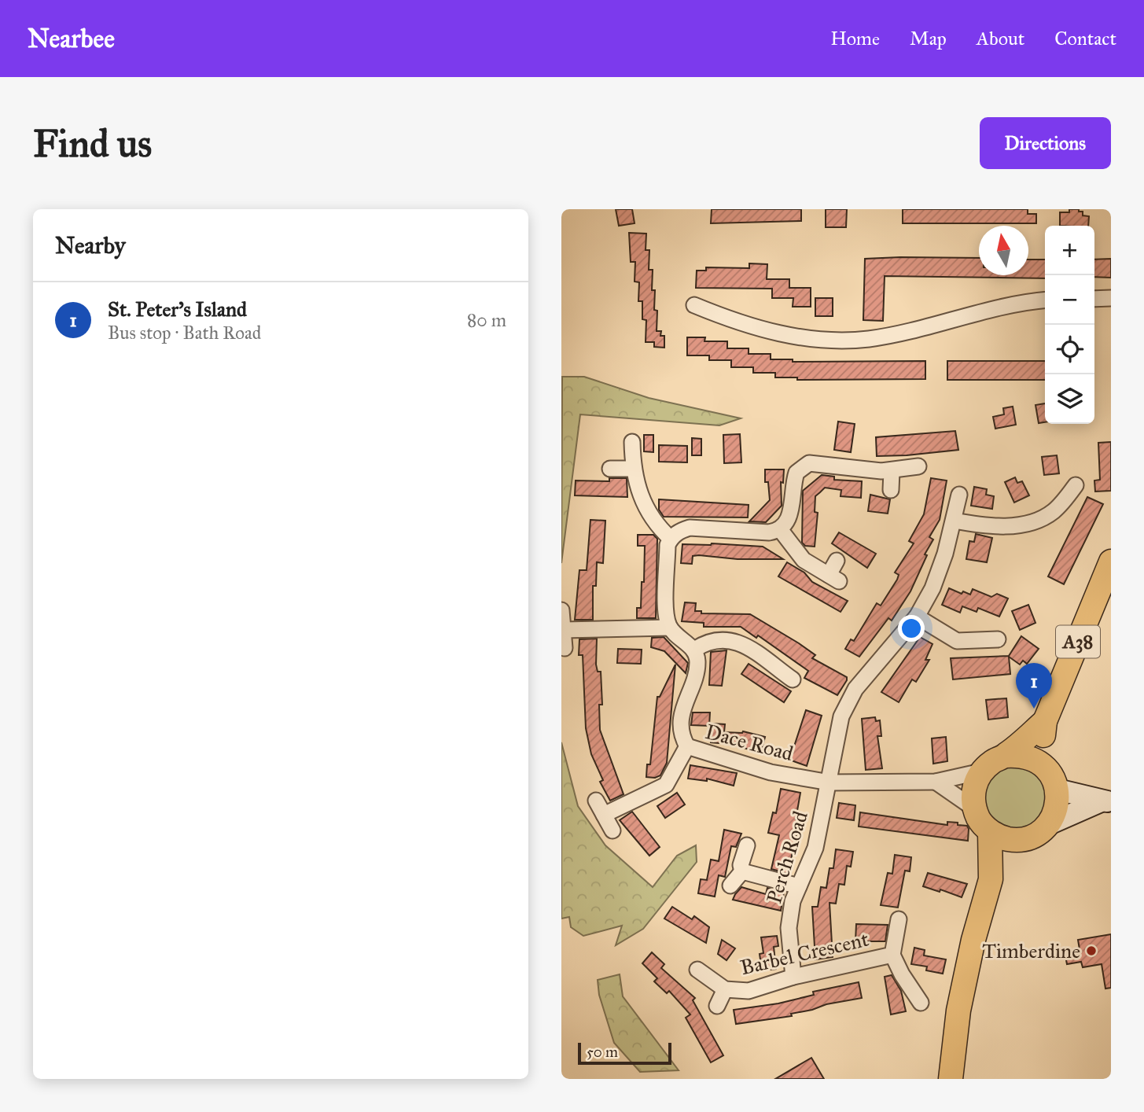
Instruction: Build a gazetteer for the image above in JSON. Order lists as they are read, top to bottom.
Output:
{
  "streets": {
    "main road": ["A38"],
    "street": ["Dace Road", "Perch Road", "Barbel Crescent"]
  },
  "crossings": [
    ["A38", "Dace Road"],
    ["Dace Road", "Perch Road"],
    ["Perch Road", "Barbel Crescent"]
  ],
  "places": ["Timberdine"],
  "scale_bar": "50 m",
  "north": "top",
  "page": {
    "header": "Nearbee",
    "nav": [
      "Home",
      "Map",
      "About",
      "Contact"
    ],
    "buttons": "Directions",
    "title": "Find us",
    "heading": "Nearby",
    "map_buttons": ["+", "−"],
    "list": [
      {
        "mark": "1",
        "name": "St. Peter's Island",
        "note": "Bus stop · Bath Road",
        "value": "80 m"
      }
    ],
    "pins": "1",
    "scale": "50 m"
  }
}
